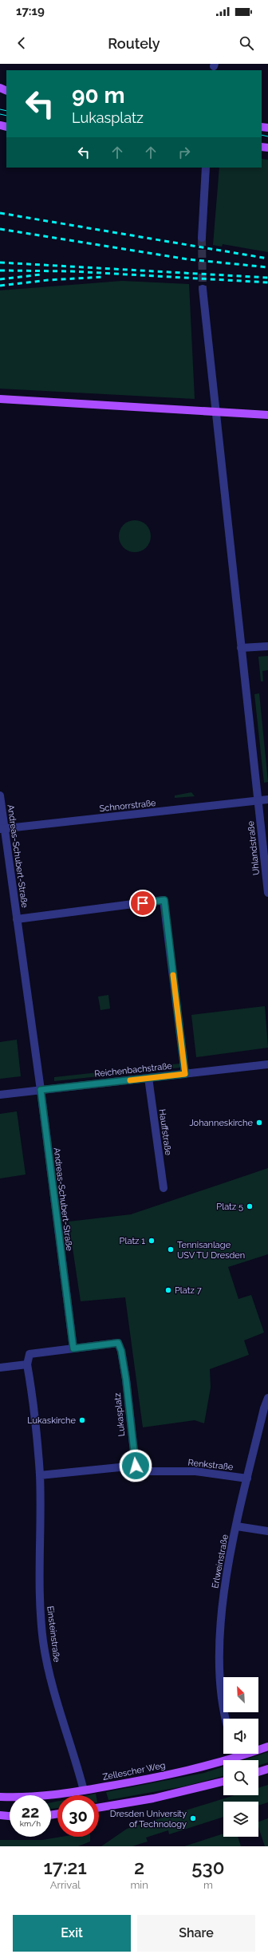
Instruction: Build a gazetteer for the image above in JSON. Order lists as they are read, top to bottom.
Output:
{
  "streets": {
    "main road": ["Zellescher Weg"],
    "street": [
      "Schnorrstraße",
      "Uhlandstraße",
      "Andreas-Schubert-Straße",
      "Reichenbachstraße",
      "Hauffstraße",
      "Lukasplatz",
      "Renkstraße",
      "Erlweinstraße",
      "Einsteinstraße"
    ]
  },
  "crossings": [
    ["Schnorrstraße", "Uhlandstraße"],
    ["Schnorrstraße", "Andreas-Schubert-Straße"],
    ["Andreas-Schubert-Straße", "Reichenbachstraße"],
    ["Andreas-Schubert-Straße", "Lukasplatz"],
    ["Reichenbachstraße", "Hauffstraße"],
    ["Lukasplatz", "Renkstraße"],
    ["Renkstraße", "Erlweinstraße"],
    ["Einsteinstraße", "Zellescher Weg"]
  ],
  "places": [
    "Johanneskirche",
    "Platz 5",
    "Platz 1",
    "Tennisanlage USV TU Dresden",
    "Platz 7",
    "Lukaskirche",
    "Dresden University of Technology"
  ],
  "north": "top left",
  "page": {
    "status": "17:19",
    "header": "Routely",
    "turn": ["90 m", "Lukasplatz"],
    "speed": "22 km/h",
    "limit": "30",
    "eta": [
      "17:21",
      "Arrival",
      "2",
      "min",
      "530",
      "m"
    ],
    "buttons": ["Exit", "Share"]
  }
}
